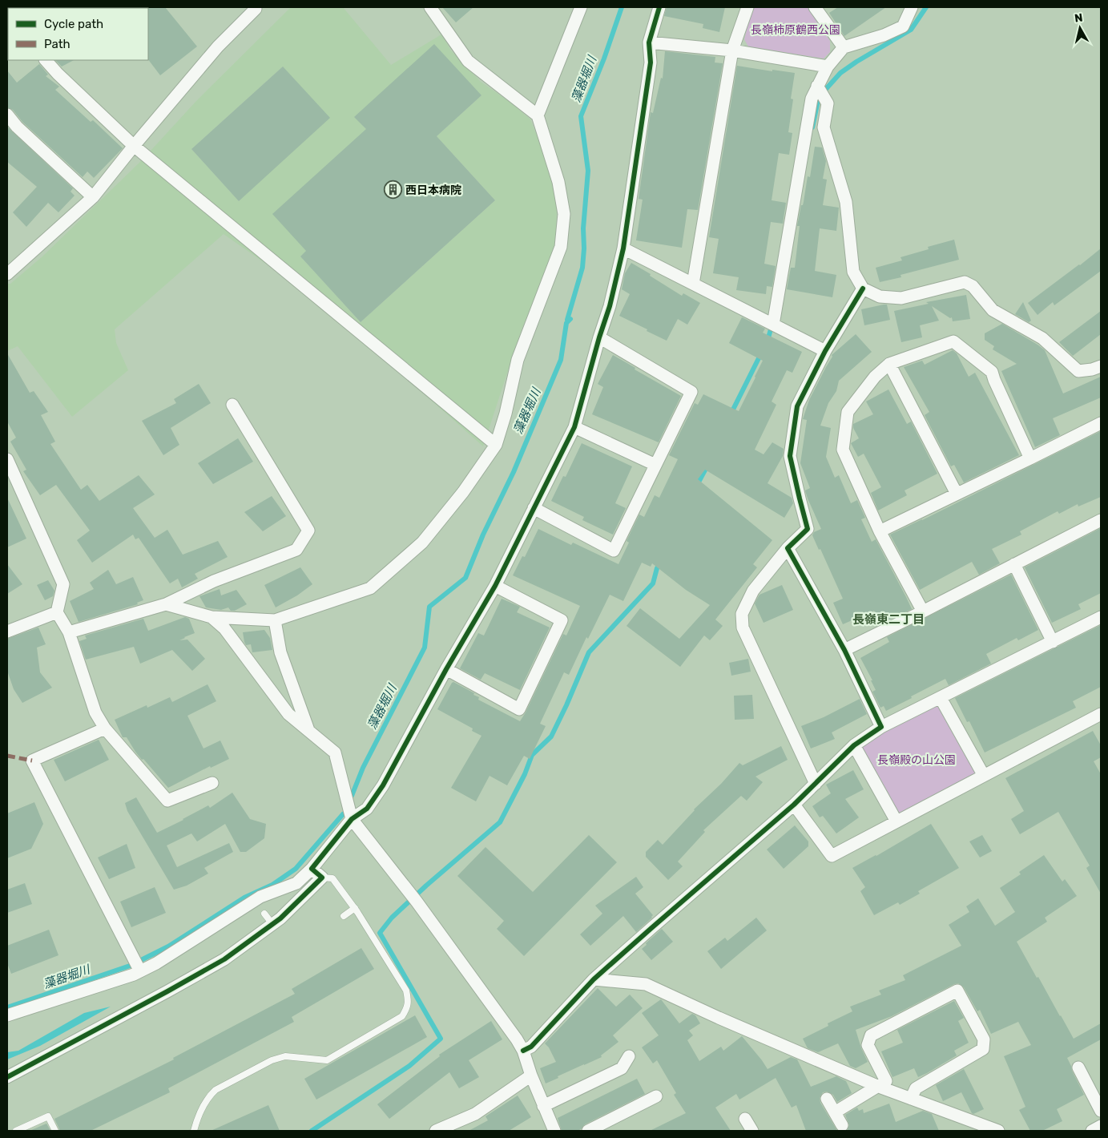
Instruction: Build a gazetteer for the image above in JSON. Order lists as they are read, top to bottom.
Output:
{
  "districts": ["長嶺東二丁目"],
  "water": ["藻器堀川"],
  "parks": ["長嶺柿原鶴西公園", "長嶺殿の山公園"],
  "places": {
    "building": ["西日本病院"]
  },
  "legend": ["Cycle path", "Path"],
  "north": "top"
}
